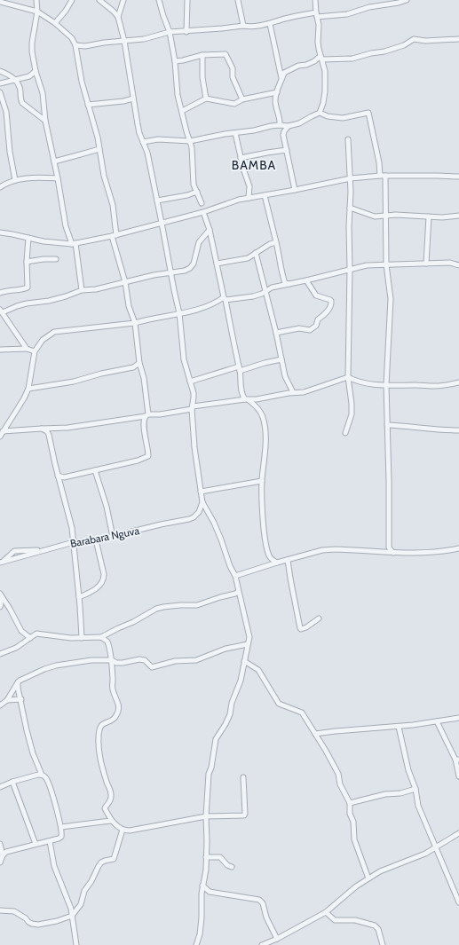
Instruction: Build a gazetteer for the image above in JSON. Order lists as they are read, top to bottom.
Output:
{
  "streets": {
    "street": ["Barabara Nguva"]
  },
  "districts": ["BAMBA"]
}
